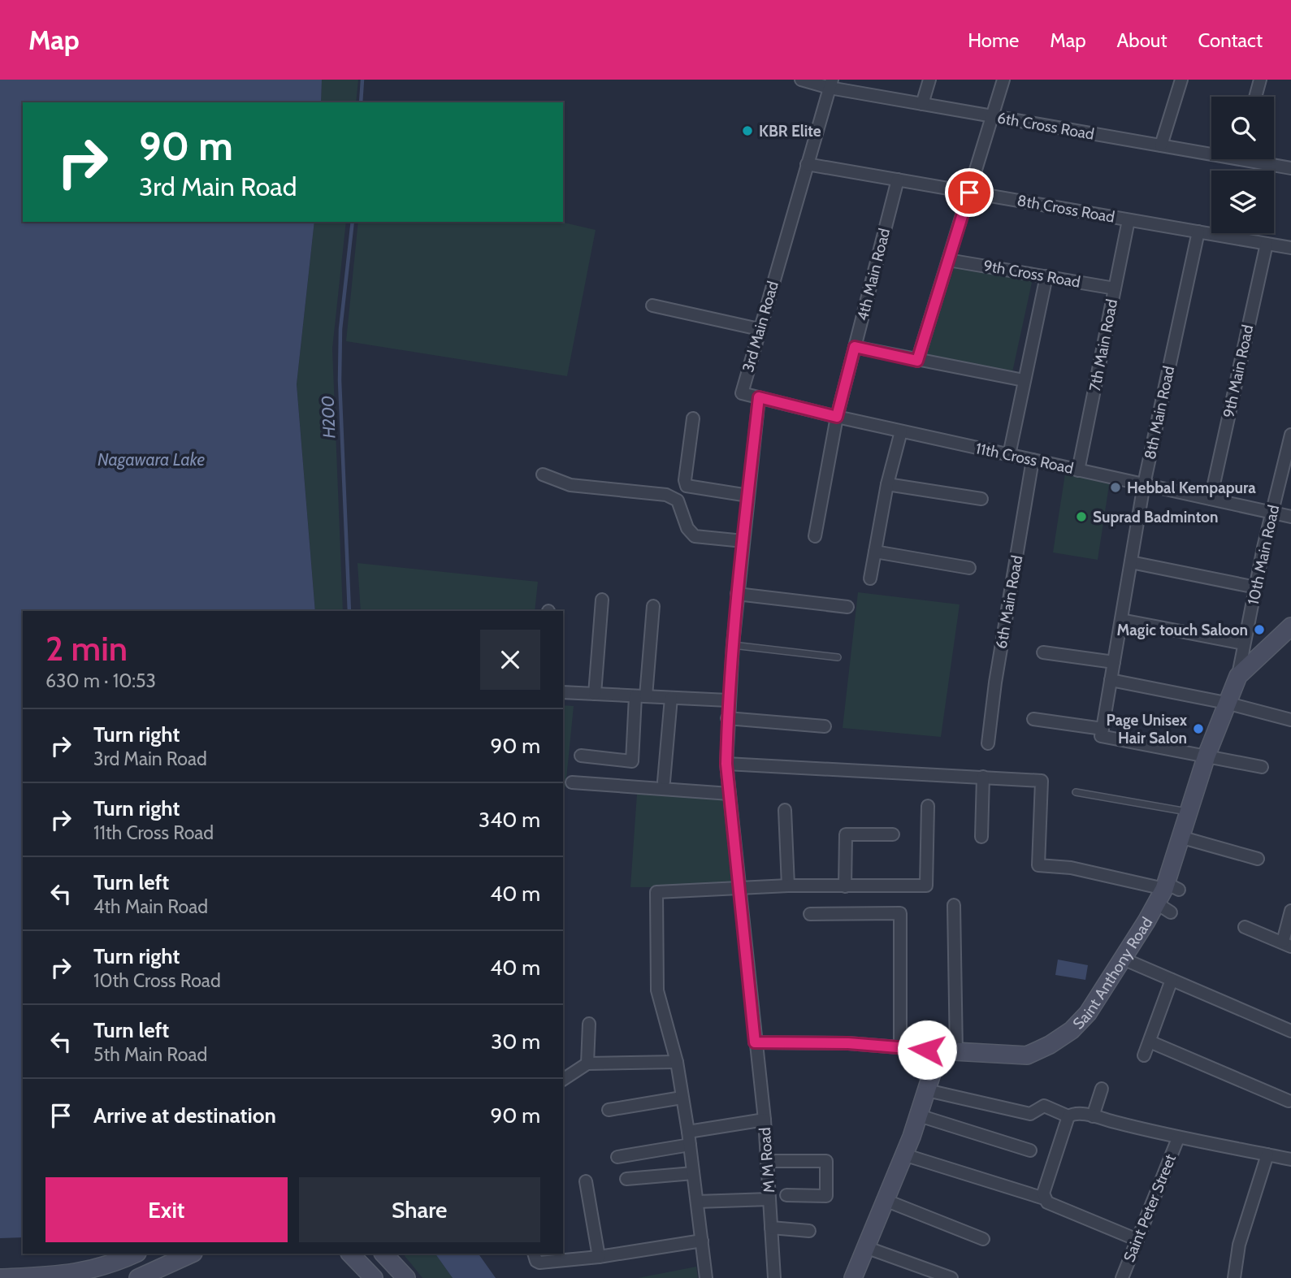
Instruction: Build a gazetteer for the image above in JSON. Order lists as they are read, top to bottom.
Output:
{
  "streets": {
    "street": [
      "6th Cross Road",
      "8th Cross Road",
      "9th Cross Road",
      "4th Main Road",
      "3rd Main Road",
      "7th Main Road",
      "9th Main Road",
      "8th Main Road",
      "11th Cross Road",
      "10th Main Road",
      "6th Main Road",
      "Saint Anthony Road",
      "M M Road",
      "Saint Peter Street"
    ]
  },
  "crossings": [
    ["6th Cross Road", "3rd Main Road"],
    ["8th Cross Road", "4th Main Road"],
    ["8th Cross Road", "3rd Main Road"],
    ["8th Cross Road", "7th Main Road"],
    ["8th Cross Road", "9th Main Road"],
    ["8th Cross Road", "8th Main Road"],
    ["9th Cross Road", "7th Main Road"],
    ["4th Main Road", "11th Cross Road"],
    ["3rd Main Road", "11th Cross Road"],
    ["7th Main Road", "11th Cross Road"],
    ["9th Main Road", "11th Cross Road"],
    ["8th Main Road", "11th Cross Road"],
    ["11th Cross Road", "10th Main Road"],
    ["11th Cross Road", "6th Main Road"],
    ["10th Main Road", "Saint Anthony Road"],
    ["Saint Anthony Road", "M M Road"]
  ],
  "water": ["H200", "Nagawara Lake"],
  "places": [
    "KBR Elite",
    "Hebbal Kempapura",
    "Suprad Badminton",
    "Magic touch Saloon",
    "Page Unisex Hair Salon"
  ],
  "page": {
    "header": "Map",
    "nav": [
      "Home",
      "Map",
      "About",
      "Contact"
    ],
    "turn": ["90 m", "3rd Main Road"],
    "heading": ["2 min", "630 m · 10:53"],
    "list": [
      {
        "name": "Turn right",
        "note": "3rd Main Road",
        "value": "90 m"
      },
      {
        "name": "Turn right",
        "note": "11th Cross Road",
        "value": "340 m"
      },
      {
        "name": "Turn left",
        "note": "4th Main Road",
        "value": "40 m"
      },
      {
        "name": "Turn right",
        "note": "10th Cross Road",
        "value": "40 m"
      },
      {
        "name": "Turn left",
        "note": "5th Main Road",
        "value": "30 m"
      },
      {
        "name": "Arrive at destination",
        "value": "90 m"
      }
    ],
    "buttons": ["Exit", "Share"]
  }
}
